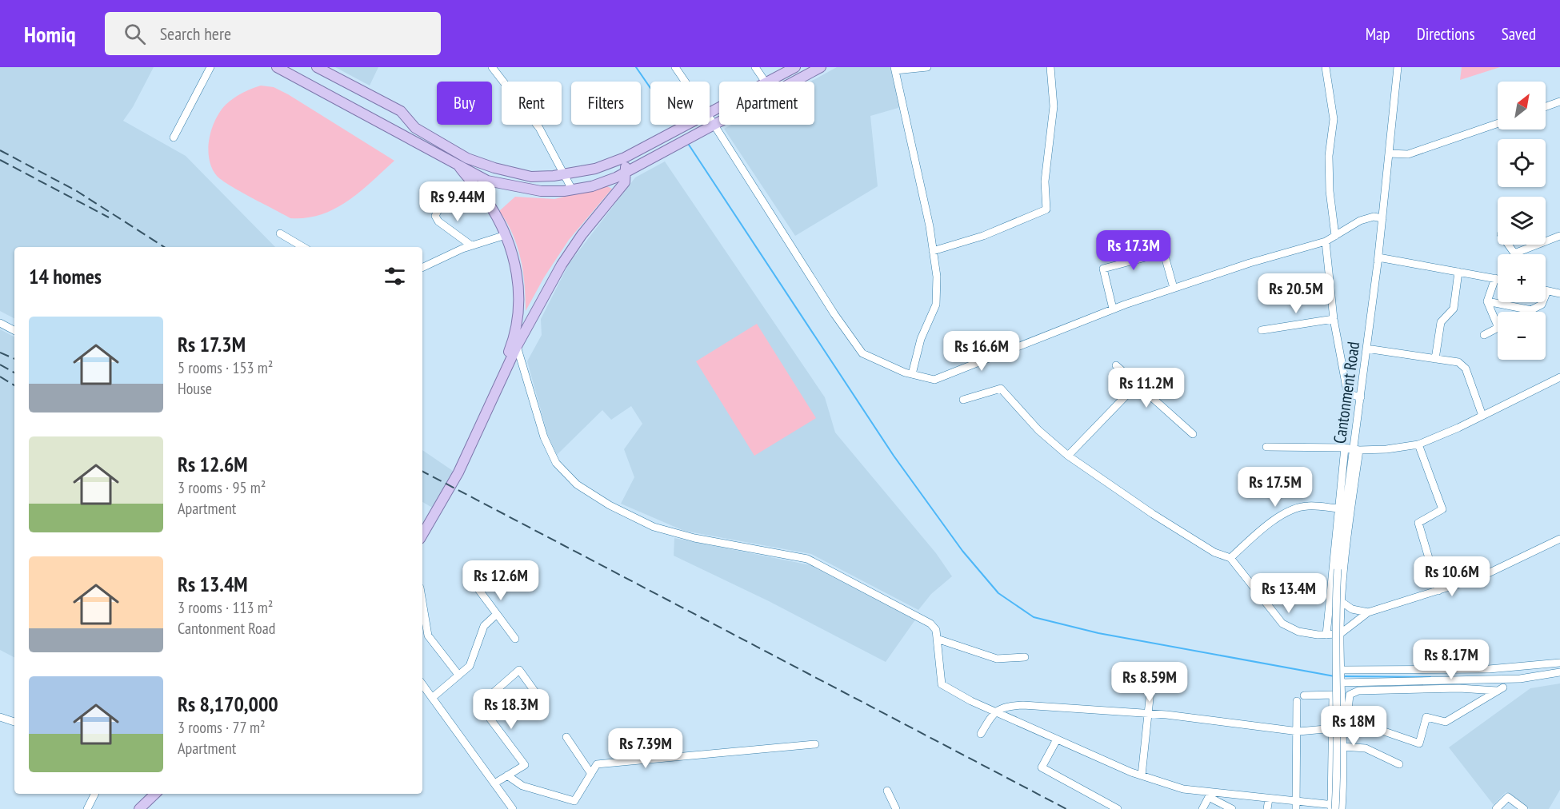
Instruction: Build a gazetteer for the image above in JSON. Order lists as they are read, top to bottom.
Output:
{
  "streets": {
    "street": ["Cantonment Road"]
  },
  "north": "top right",
  "page": {
    "header": "Homiq",
    "search": "Search here",
    "nav": ["Map", "Directions", "Saved"],
    "map_buttons": ["+", "−"],
    "chip": [
      "Buy",
      "Rent",
      "Filters",
      "New",
      "Apartment"
    ],
    "price": [
      "Rs 9.44M",
      "Rs 17.3M",
      "Rs 20.5M",
      "Rs 16.6M",
      "Rs 11.2M",
      "Rs 17.5M",
      "Rs 10.6M",
      "Rs 12.6M",
      "Rs 13.4M",
      "Rs 8.17M",
      "Rs 8.59M",
      "Rs 18.3M",
      "Rs 18M",
      "Rs 7.39M"
    ],
    "heading": "14 homes",
    "list": [
      {
        "name": "Rs 17.3M",
        "note": "5 rooms · 153 m² · House"
      },
      {
        "name": "Rs 12.6M",
        "note": "3 rooms · 95 m² · Apartment"
      },
      {
        "name": "Rs 13.4M",
        "note": "3 rooms · 113 m² · Cantonment Road"
      },
      {
        "name": "Rs 8,170,000",
        "note": "3 rooms · 77 m² · Apartment"
      }
    ]
  }
}
